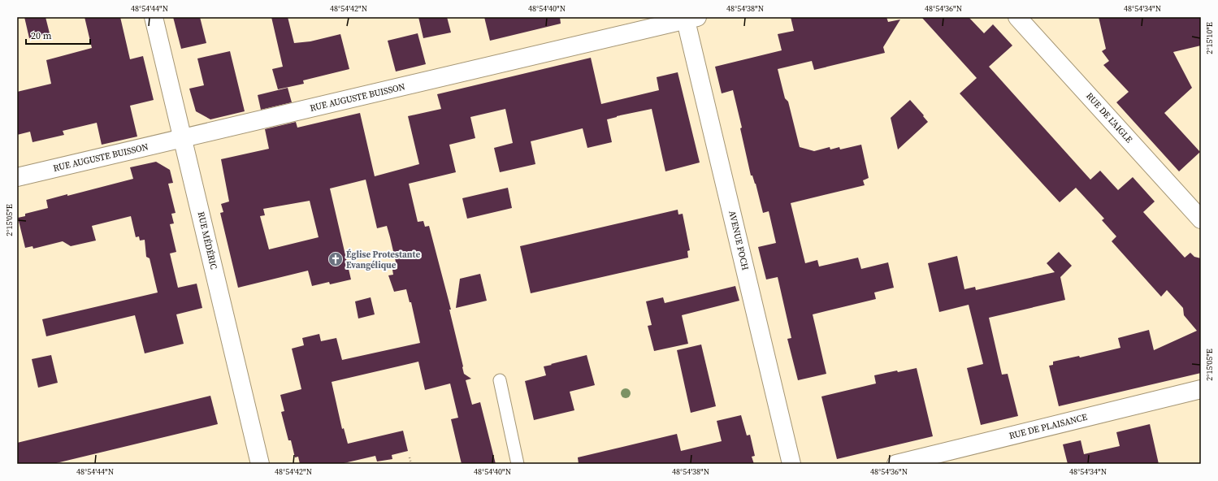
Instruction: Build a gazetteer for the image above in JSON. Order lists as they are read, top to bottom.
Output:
{
  "streets": {
    "street": [
      "RUE AUGUSTE BUISSON",
      "RUE DE L'AIGLE",
      "RUE MÉDÉRIC",
      "AVENUE FOCH",
      "RUE DE PLAISANCE"
    ]
  },
  "crossings": [
    ["RUE AUGUSTE BUISSON", "RUE MÉDÉRIC"],
    ["RUE AUGUSTE BUISSON", "AVENUE FOCH"]
  ],
  "places": {
    "church": ["Église Protestante Evangélique"]
  },
  "scale_bar": "20 m",
  "coordinates": [
    "48°54'44\"N",
    "48°54'42\"N",
    "48°54'40\"N",
    "48°54'38\"N",
    "48°54'36\"N",
    "48°54'34\"N",
    "2°15'10\"E",
    "2°15'05\"E"
  ]
}
